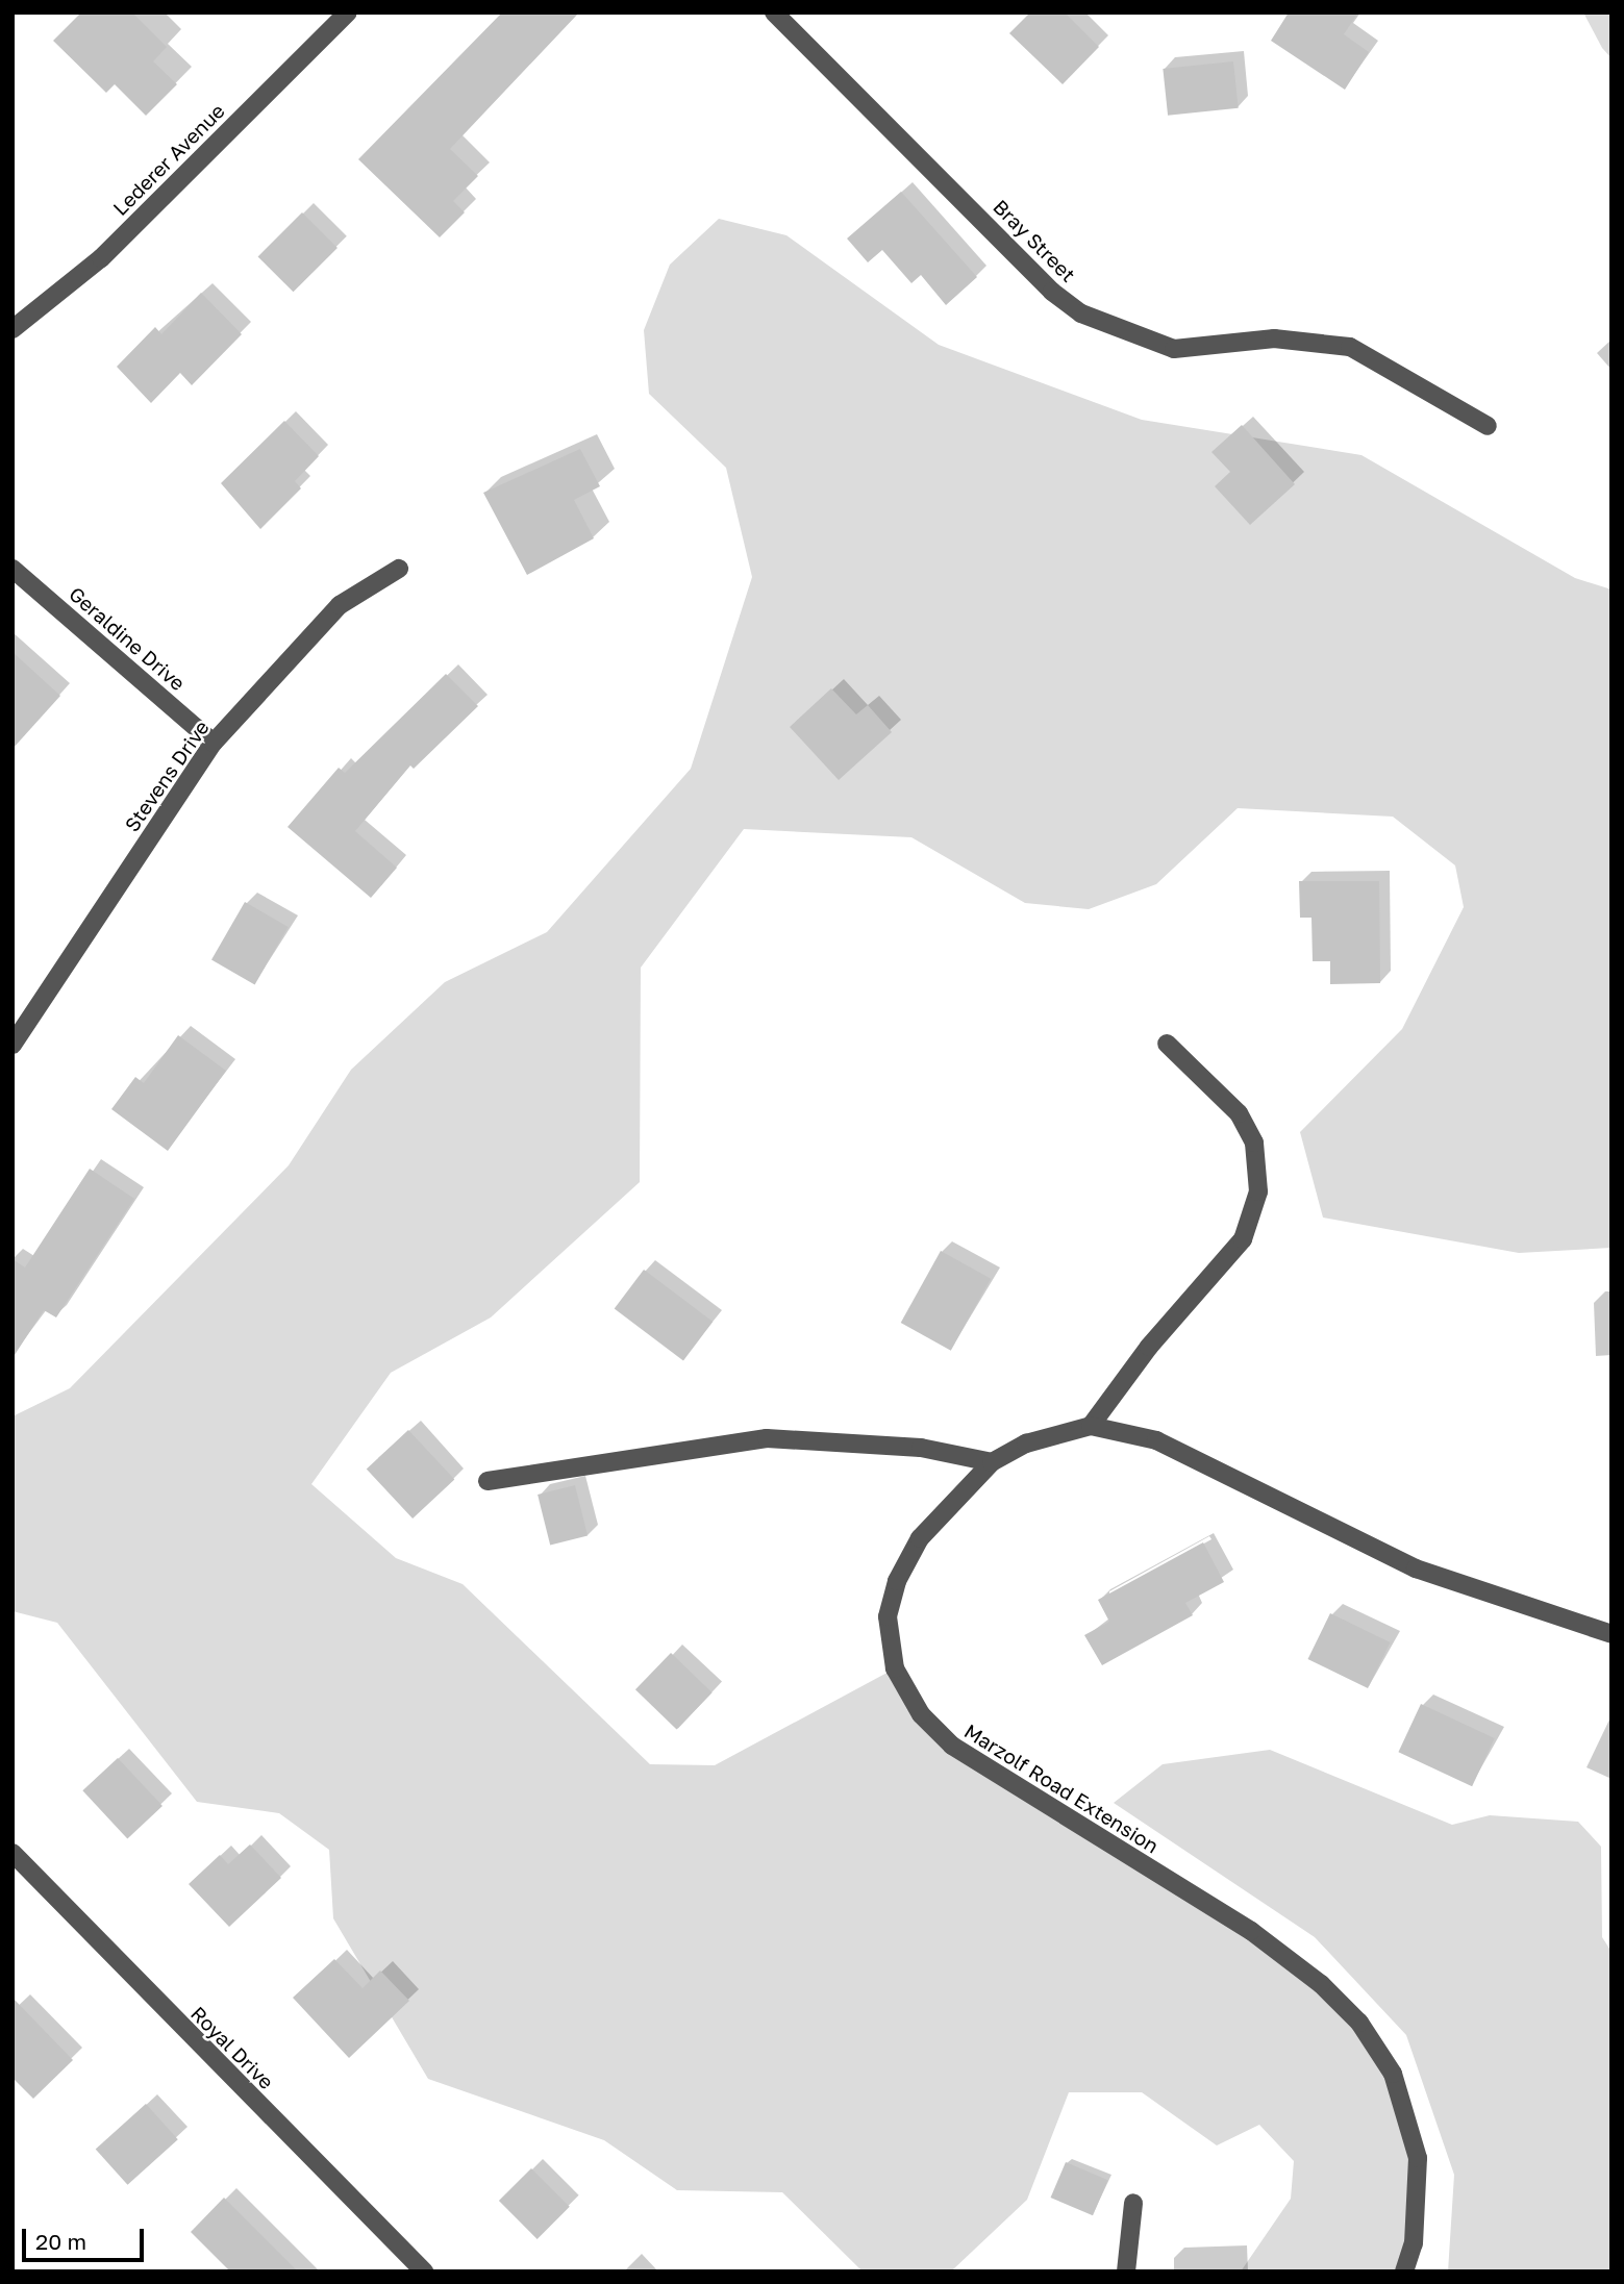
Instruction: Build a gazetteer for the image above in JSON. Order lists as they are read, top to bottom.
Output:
{
  "streets": {
    "street": [
      "Lederer Avenue",
      "Bray Street",
      "Geraldine Drive",
      "Stevens Drive",
      "Marzolf Road Extension",
      "Royal Drive"
    ]
  },
  "crossings": [
    ["Geraldine Drive", "Stevens Drive"]
  ],
  "scale_bar": "20 m"
}
